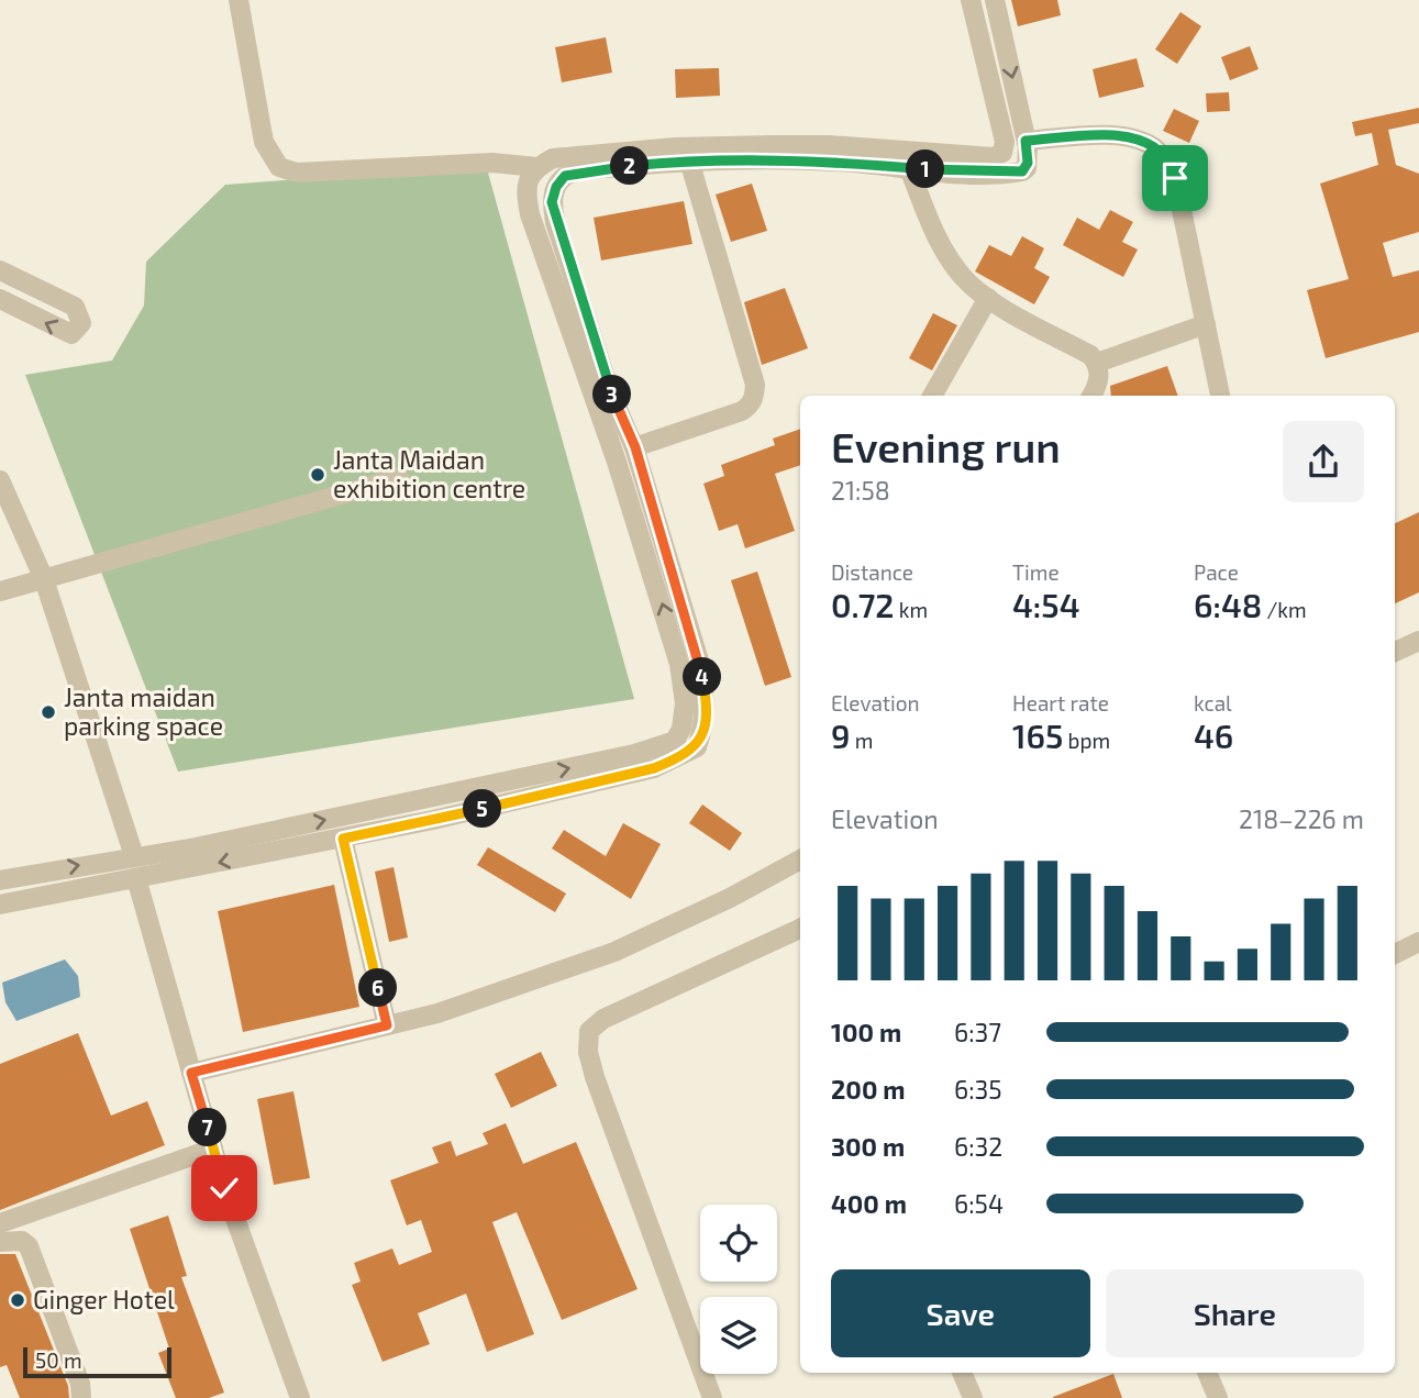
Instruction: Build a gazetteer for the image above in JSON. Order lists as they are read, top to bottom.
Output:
{
  "places": ["Janta Maidan exhibition centre", "Janta maidan parking space", "Ginger Hotel"],
  "scale_bar": "50 m",
  "page": {
    "pins": [
      "2",
      "1",
      "3",
      "4",
      "5",
      "6",
      "7"
    ],
    "heading": ["Evening run", "21:58"],
    "stats": [
      ["Distance", "0.72 km"],
      ["Time", "4:54"],
      ["Pace", "6:48 /km"],
      ["Elevation", "9 m"],
      ["Heart rate", "165 bpm"],
      ["kcal", "46"]
    ],
    "chart": ["Elevation", "218–226 m"],
    "list": [
      {
        "name": "100 m",
        "note": "6:37"
      },
      {
        "name": "200 m",
        "note": "6:35"
      },
      {
        "name": "300 m",
        "note": "6:32"
      },
      {
        "name": "400 m",
        "note": "6:54"
      }
    ],
    "buttons": ["Save", "Share"],
    "scale": "50 m"
  }
}
